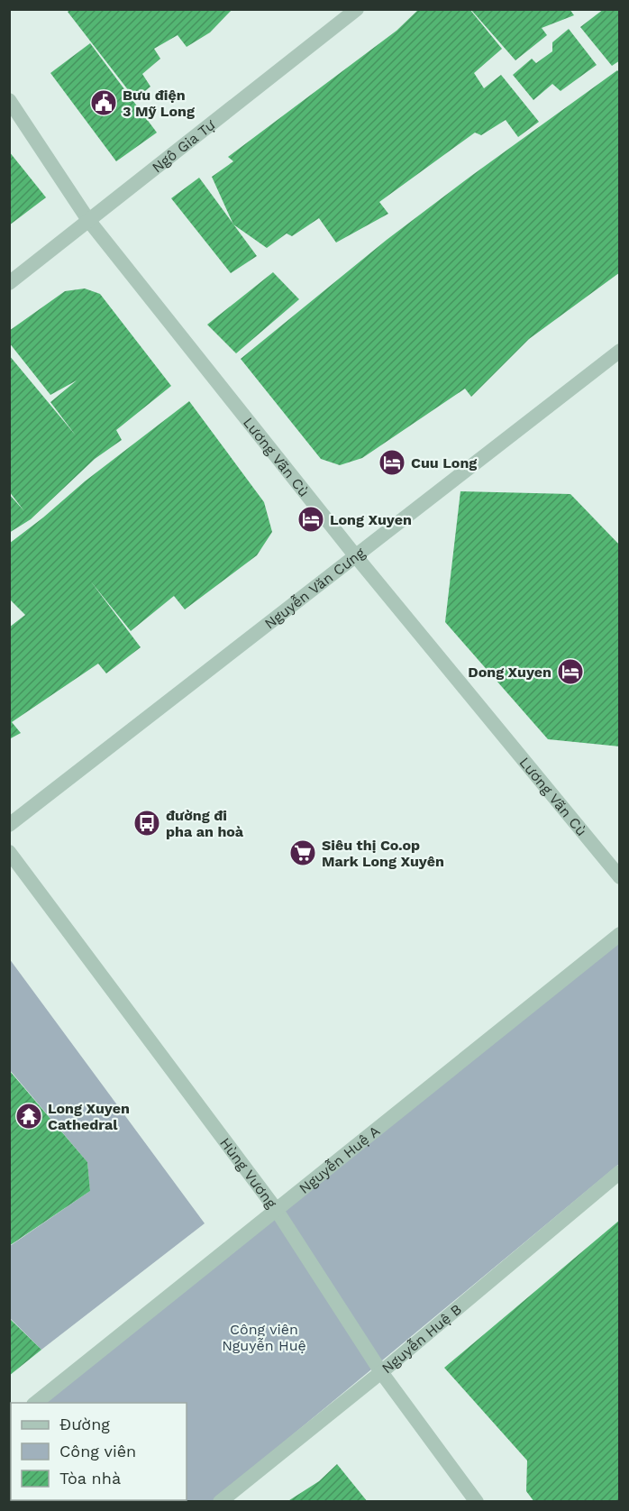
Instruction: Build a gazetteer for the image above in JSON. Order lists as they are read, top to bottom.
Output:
{
  "streets": {
    "street": [
      "Ngô Gia Tự",
      "Lương Vãn Cù",
      "Nguyễn Văn Cưng",
      "Nguyễn Huệ A",
      "Hùng Vương",
      "Nguyễn Huệ B"
    ]
  },
  "crossings": [
    ["Ngô Gia Tự", "Lương Vãn Cù"],
    ["Lương Vãn Cù", "Nguyễn Văn Cưng"],
    ["Nguyễn Huệ A", "Hùng Vương"],
    ["Hùng Vương", "Nguyễn Huệ B"]
  ],
  "parks": ["Công viên Nguyễn Huệ"],
  "places": {
    "public building": ["Bưu điện 3 Mỹ Long"],
    "hotel": ["Cuu Long", "Long Xuyen", "Dong Xuyen"],
    "bus stop": ["đường đi pha an hoà"],
    "supermarket": ["Siêu thị Co.op Mark Long Xuyên"],
    "temple": ["Long Xuyen Cathedral"]
  },
  "legend": ["Đường", "Công viên", "Tòa nhà"]
}
